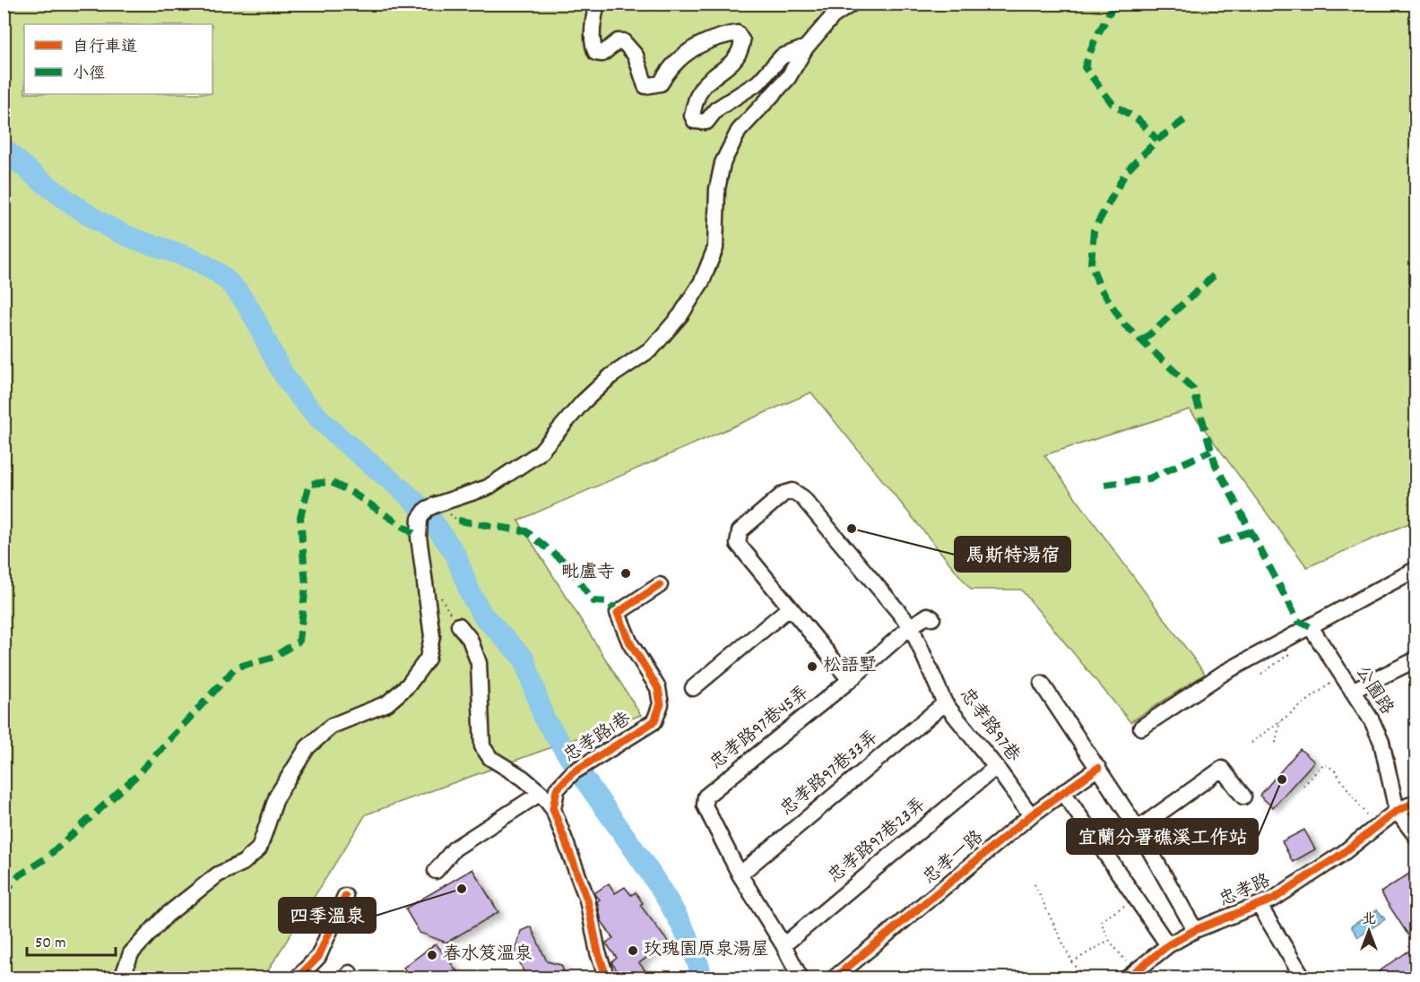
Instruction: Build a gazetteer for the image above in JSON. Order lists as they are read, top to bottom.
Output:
{
  "streets": {
    "street": [
      "公園路",
      "忠孝路97巷",
      "忠孝路97巷45弄",
      "忠孝路1巷",
      "忠孝路97巷33弄",
      "忠孝路97巷23弄",
      "忠孝一路",
      "忠孝路"
    ]
  },
  "crossings": [
    ["公園路", "忠孝路"],
    ["忠孝路97巷", "忠孝路97巷45弄"],
    ["忠孝路97巷", "忠孝路97巷33弄"],
    ["忠孝路97巷", "忠孝路97巷23弄"],
    ["忠孝路97巷", "忠孝一路"],
    ["忠孝路97巷45弄", "忠孝路97巷33弄"]
  ],
  "places": [
    "馬斯特湯宿",
    "毗盧寺",
    "松語墅",
    "宜蘭分署礁溪工作站",
    "四季溫泉",
    "玫瑰園原泉湯屋",
    "春水笈溫泉"
  ],
  "legend": ["自行車道", "小徑"],
  "scale_bar": "50 m",
  "north": "top"
}
